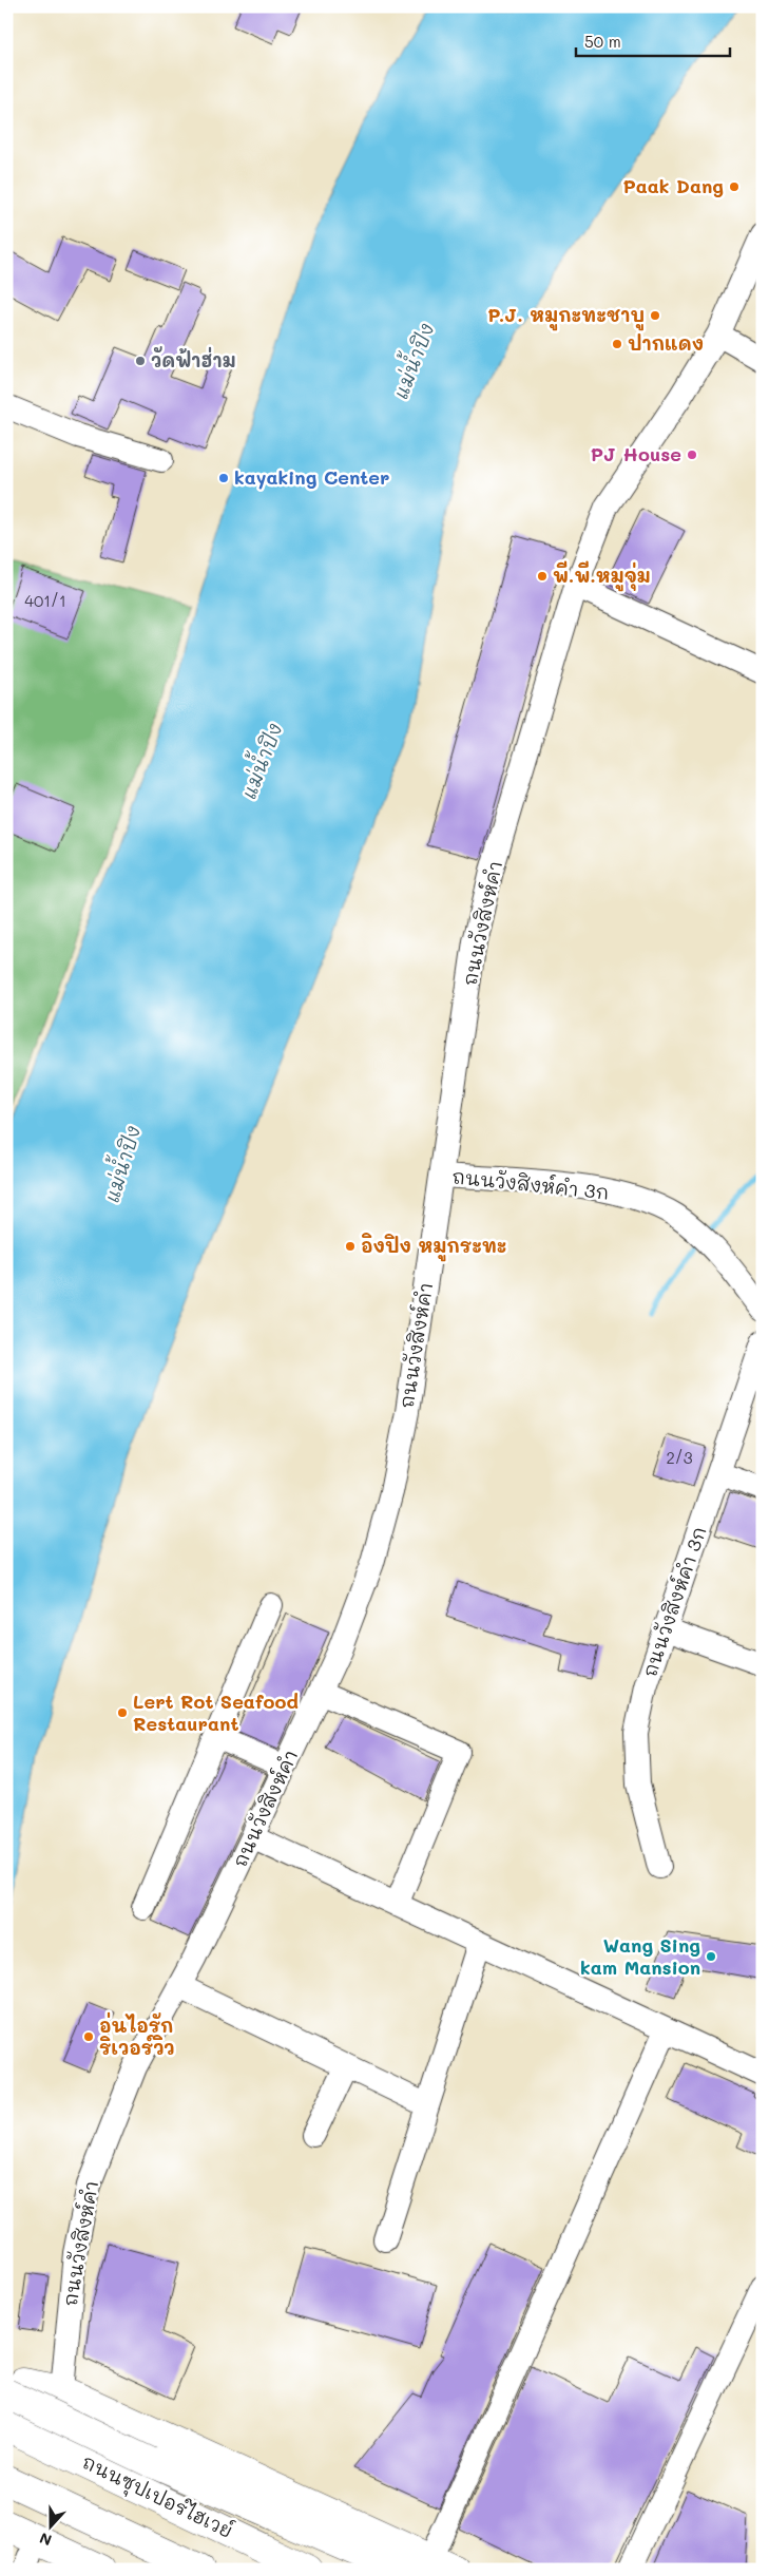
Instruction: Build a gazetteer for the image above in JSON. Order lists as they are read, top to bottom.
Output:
{
  "streets": {
    "main road": ["ถนนซุปเปอร์ไฮเวย์"],
    "street": ["ถนนวังสิงห์คำ", "ถนนวังสิงห์คำ 3ก"]
  },
  "crossings": [
    ["ถนนวังสิงห์คำ", "ถนนวังสิงห์คำ 3ก"]
  ],
  "water": ["แม่น้ำปิง"],
  "places": [
    "Paak Dang",
    "P.J. หมูกะทะชาบู",
    "ปากแดง",
    "วัดฟ้าฮ่าม",
    "PJ House",
    "kayaking Center",
    "พี.พี.หมูจุ่ม",
    "อิงปิง หมูกระทะ",
    "Lert Rot Seafood Restaurant",
    "Wang Sing kam Mansion",
    "อุ่นไอรัก ริเวอร์วิว"
  ],
  "house_numbers": ["401/1", "2/3"],
  "scale_bar": "50 m",
  "north": "bottom"
}
